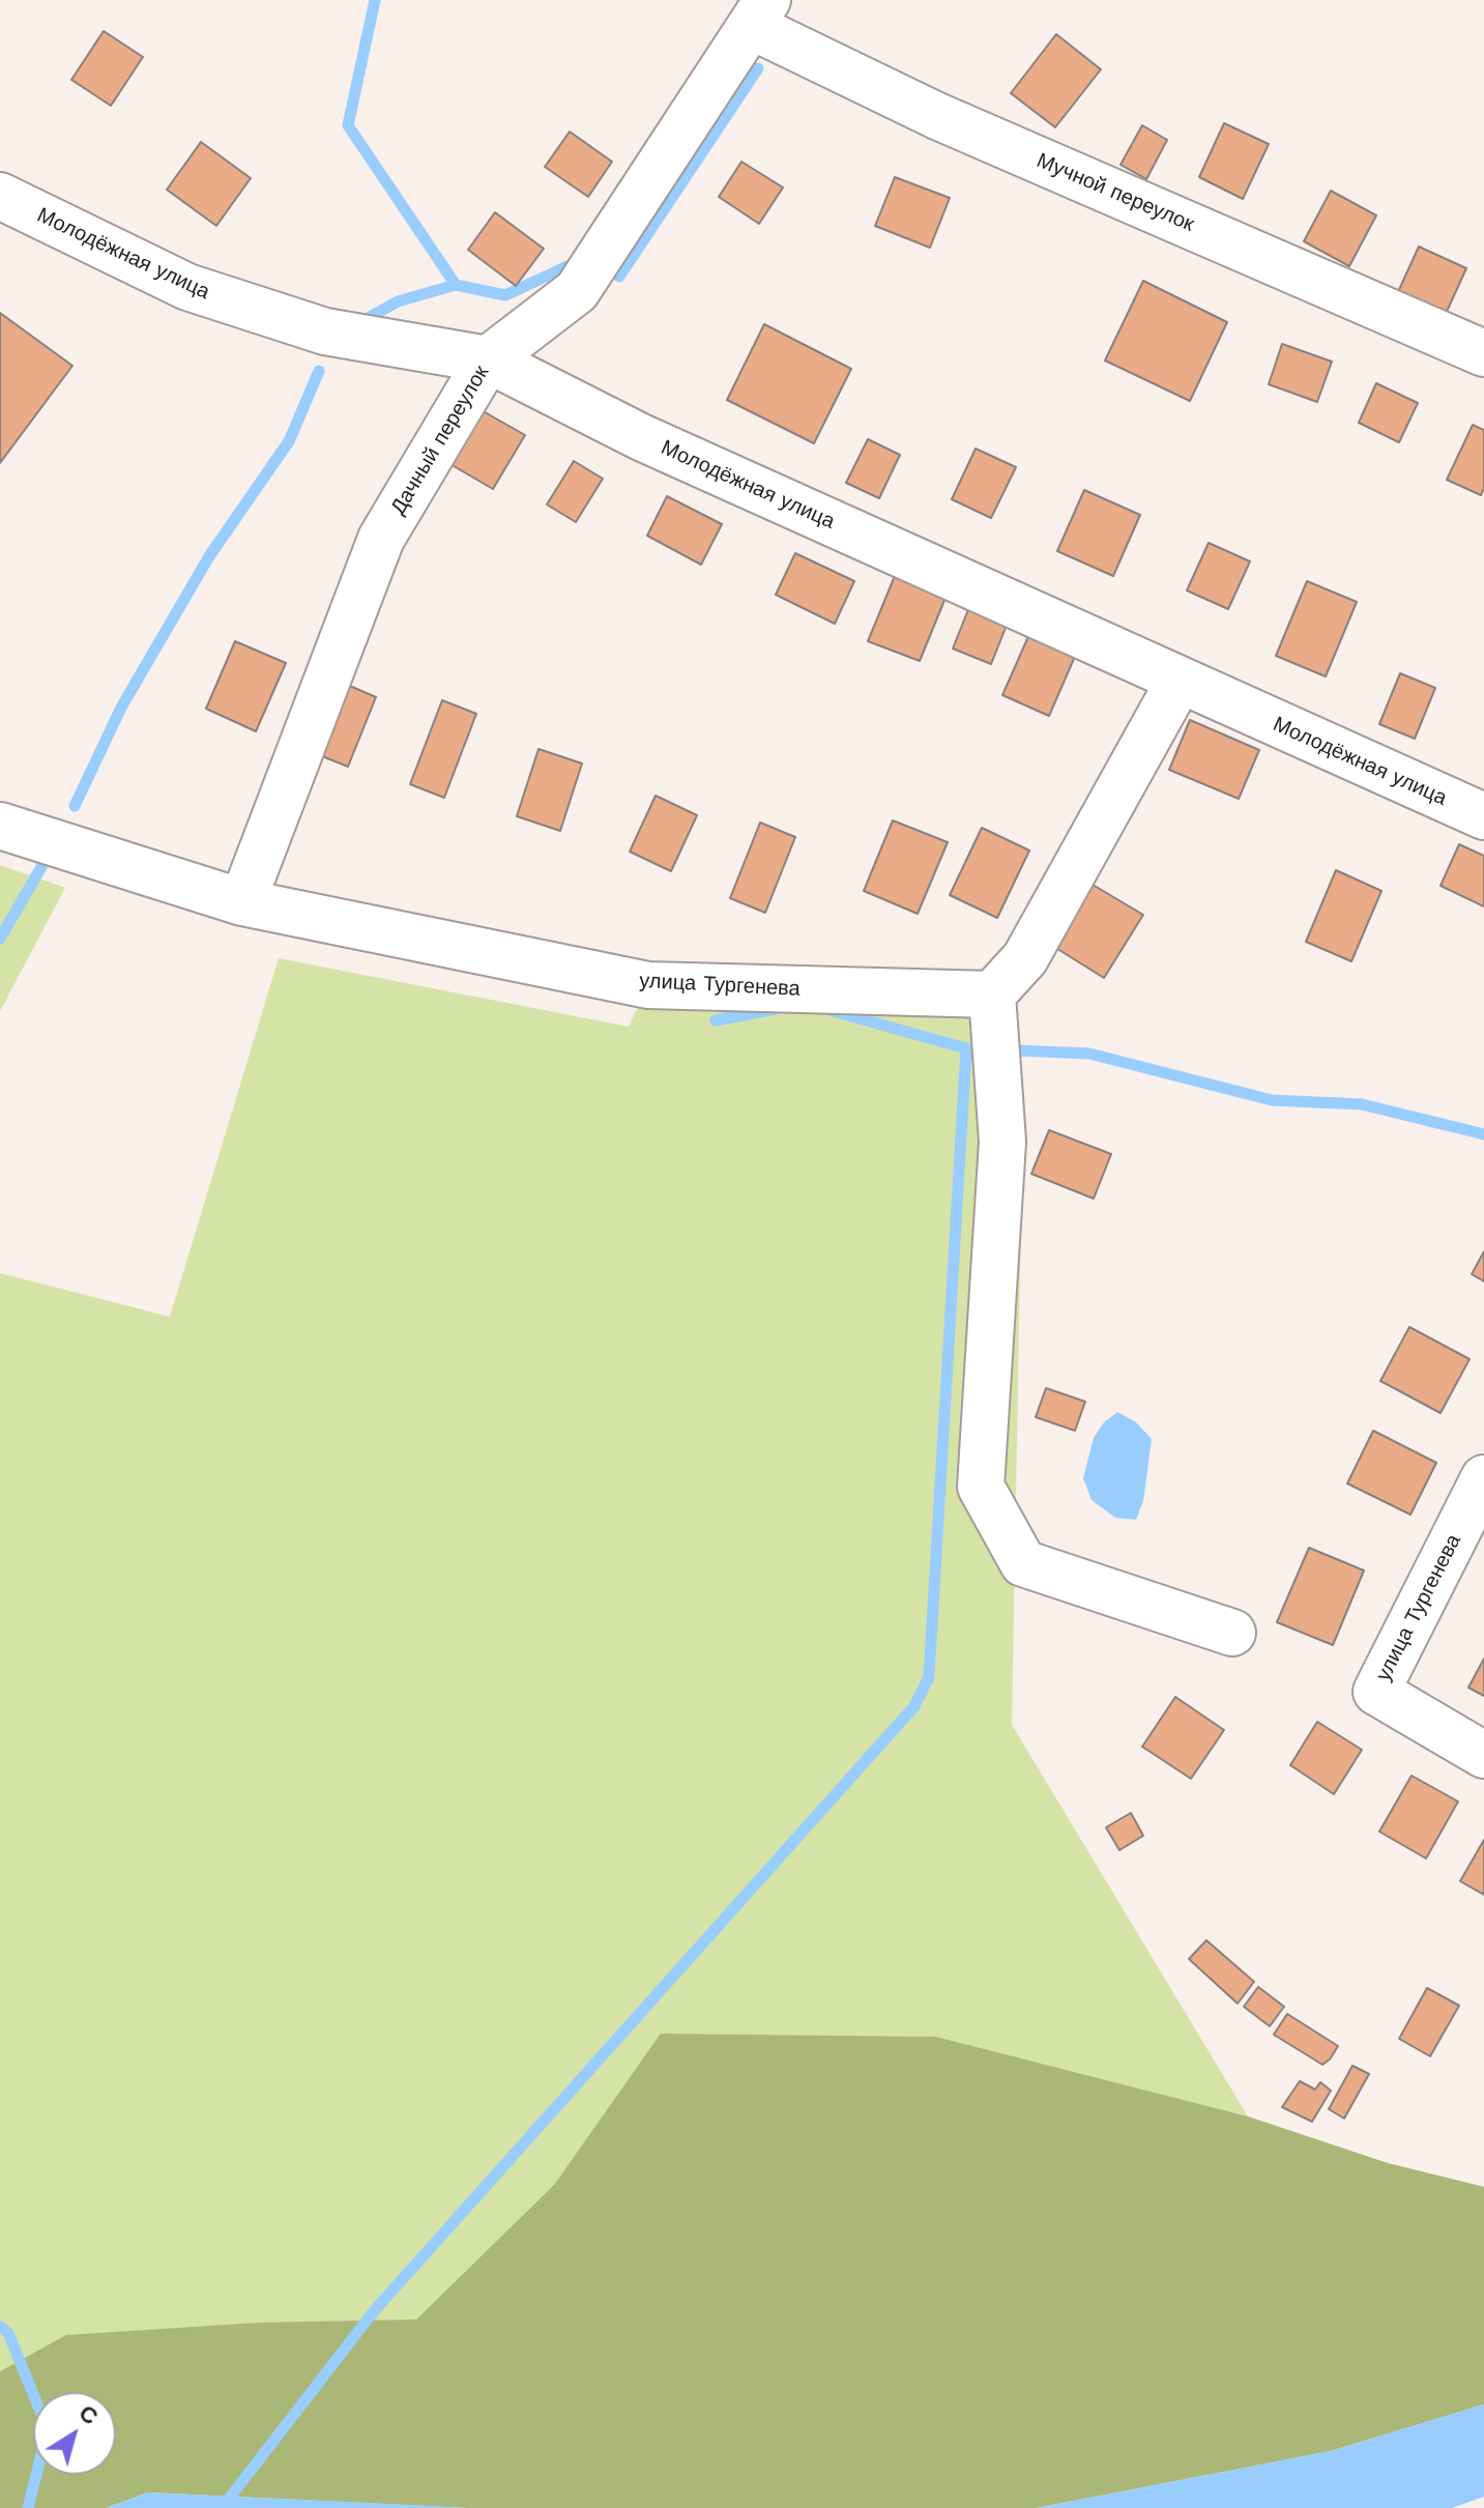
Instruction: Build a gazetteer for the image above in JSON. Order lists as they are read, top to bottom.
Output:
{
  "streets": {
    "street": [
      "Мучной переулок",
      "Молодёжная улица",
      "Дачный переулок",
      "улица Тургенева"
    ]
  },
  "crossings": [
    ["Мучной переулок", "Дачный переулок"],
    ["Молодёжная улица", "Дачный переулок"],
    ["Дачный переулок", "улица Тургенева"]
  ],
  "north": "top right"
}
